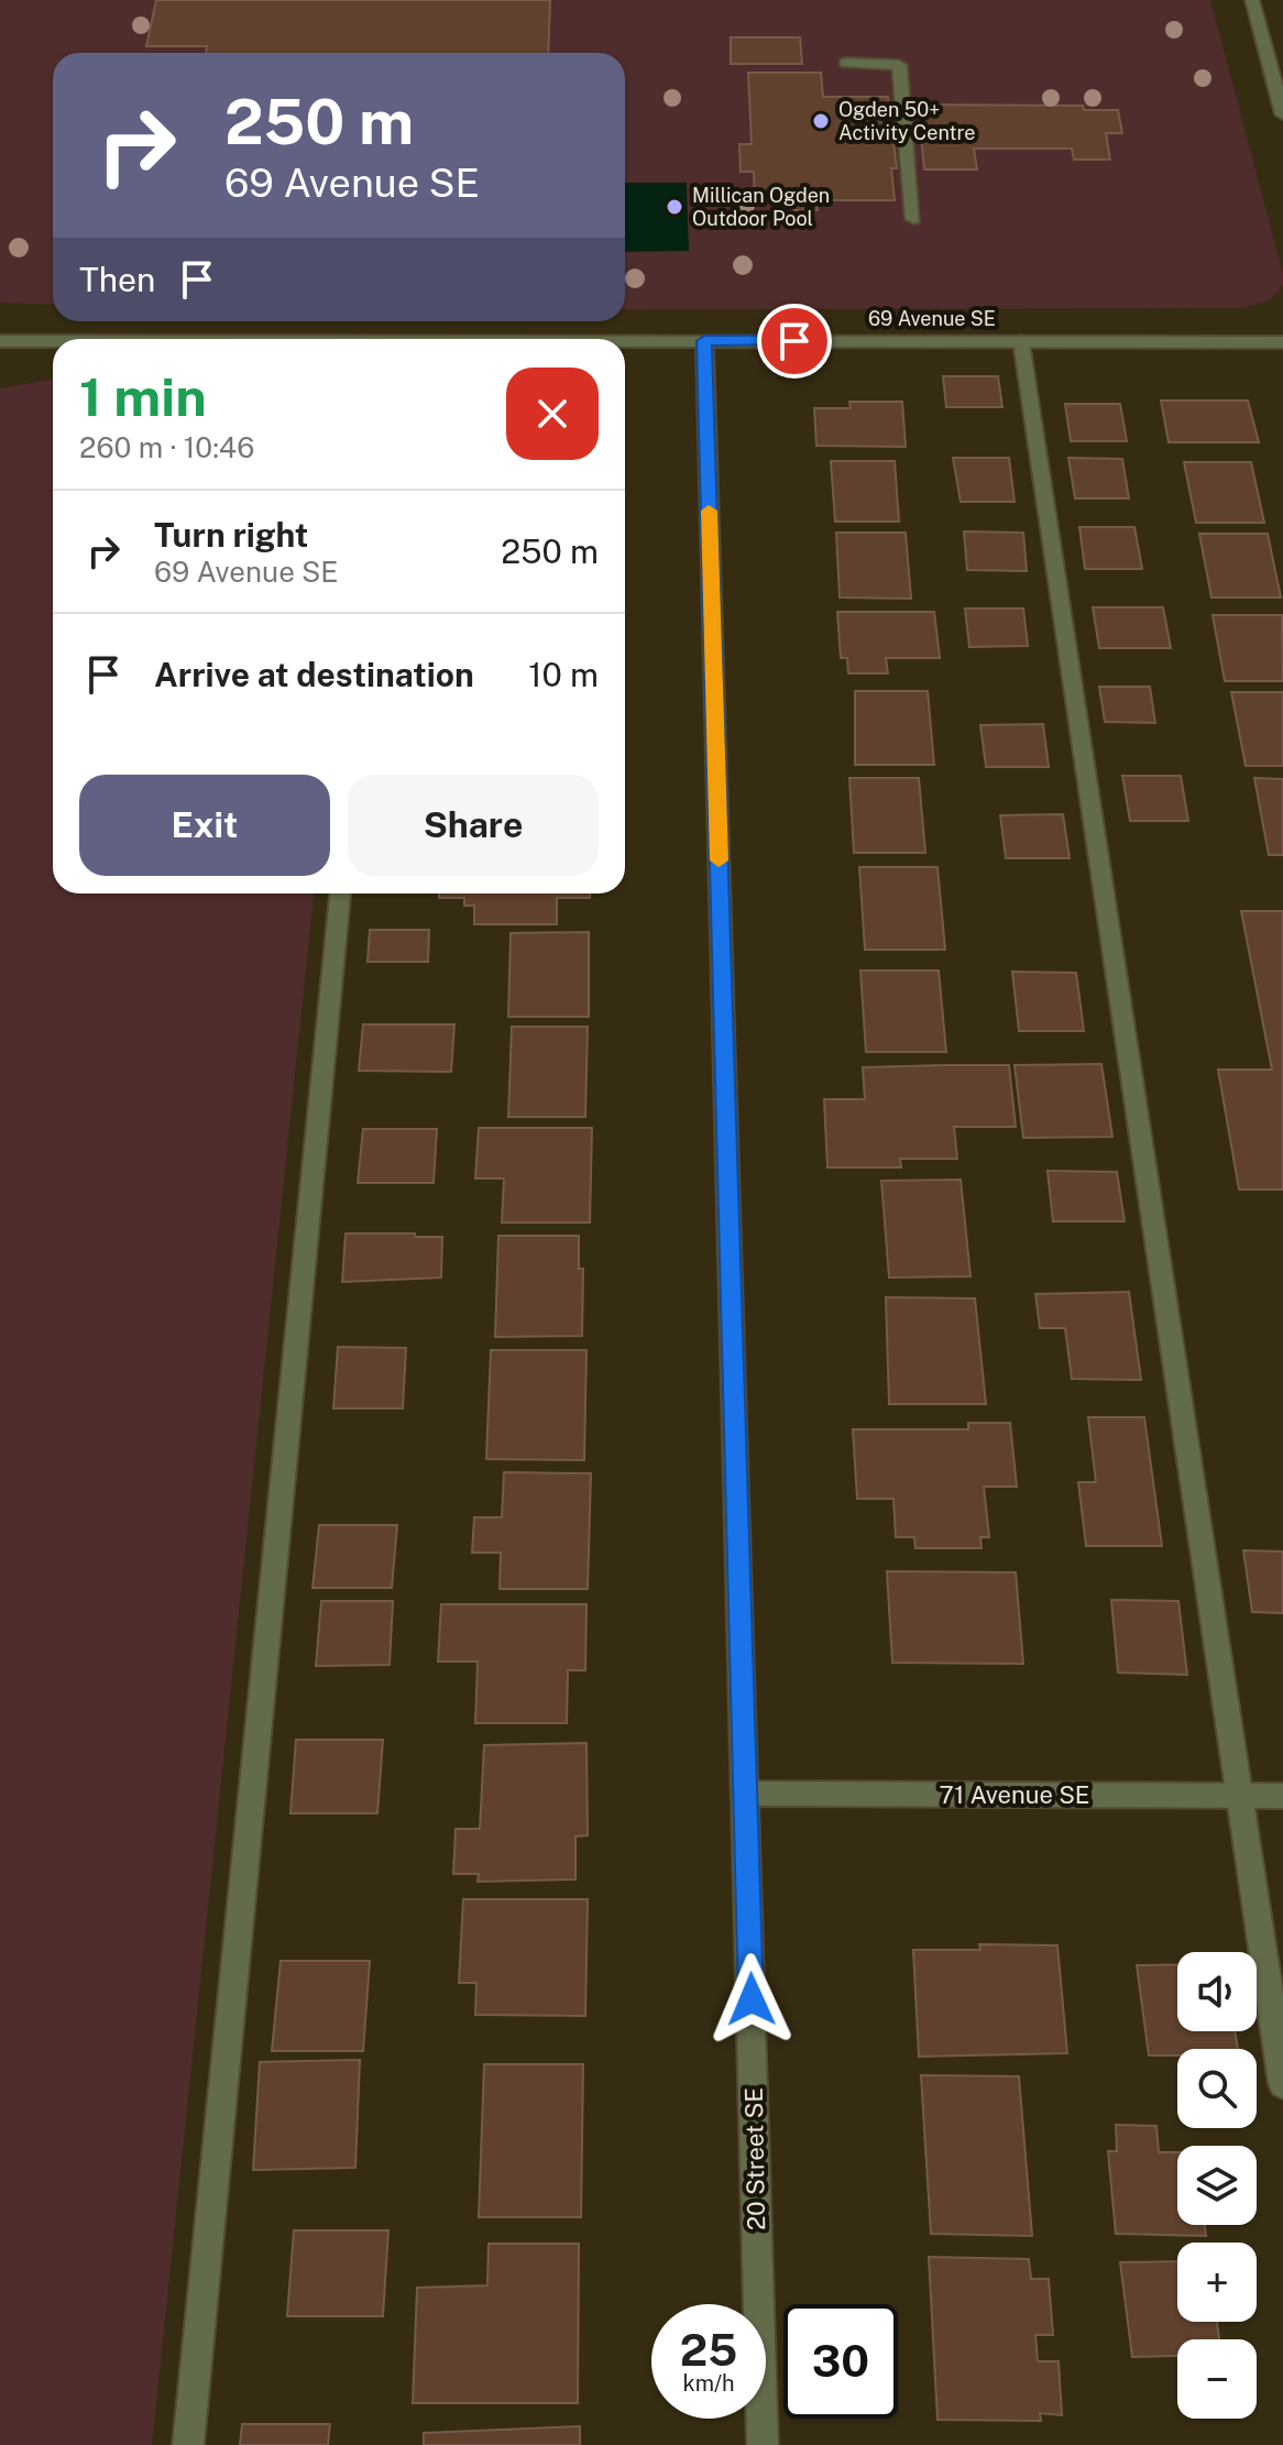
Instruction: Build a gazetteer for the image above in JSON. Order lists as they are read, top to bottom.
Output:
{
  "streets": {
    "street": ["69 Avenue SE", "71 Avenue SE", "20 Street SE"]
  },
  "crossings": [
    ["69 Avenue SE", "20 Street SE"],
    ["71 Avenue SE", "20 Street SE"]
  ],
  "places": ["Ogden 50+ Activity Centre", "Millican Ogden Outdoor Pool"],
  "page": {
    "turn": ["250 m", "69 Avenue SE"],
    "then": "Then",
    "heading": ["1 min", "260 m · 10:46"],
    "list": [
      {
        "name": "Turn right",
        "note": "69 Avenue SE",
        "value": "250 m"
      },
      {
        "name": "Arrive at destination",
        "value": "10 m"
      }
    ],
    "buttons": ["Exit", "Share"],
    "map_buttons": ["+", "−"],
    "speed": "25 km/h",
    "limit": "30"
  }
}
